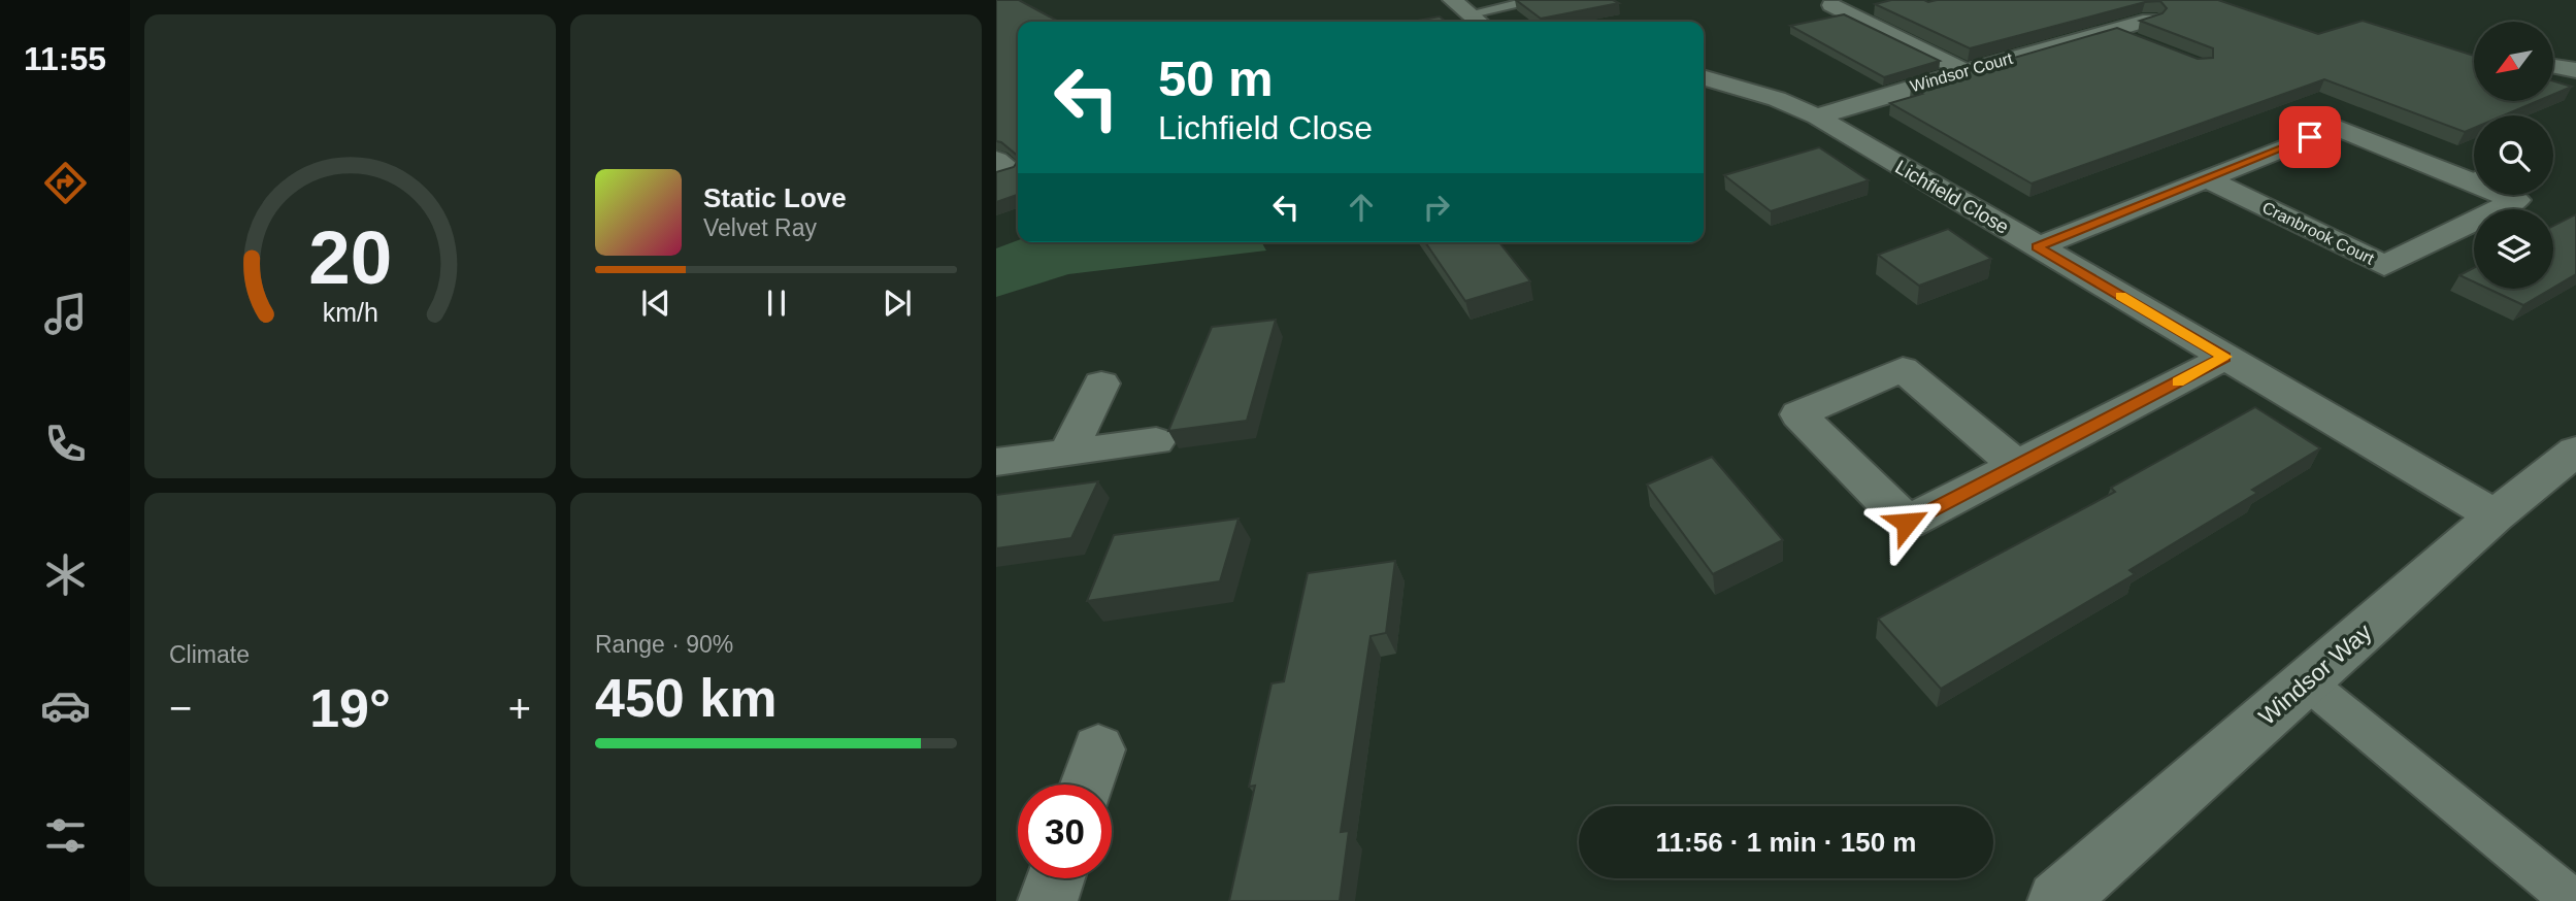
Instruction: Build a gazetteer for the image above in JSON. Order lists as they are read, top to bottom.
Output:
{
  "streets": {
    "street": [
      "Windsor Court",
      "Lichfield Close",
      "Cranbrook Court",
      "Windsor Way"
    ]
  },
  "crossings": [
    ["Windsor Court", "Lichfield Close"],
    ["Lichfield Close", "Cranbrook Court"],
    ["Lichfield Close", "Windsor Way"]
  ],
  "north": "bottom left",
  "page": {
    "tabs": "11:55",
    "turn": ["50 m", "Lichfield Close"],
    "song": ["Static Love", "Velvet Ray"],
    "tile": [
      "Climate",
      ["Range · 90%", "450 km"]
    ],
    "heat": ["−", "19°", "+"],
    "limit": "30",
    "trip": "11:56 · 1 min · 150 m",
    "gauge": ["20", "km/h"]
  }
}
